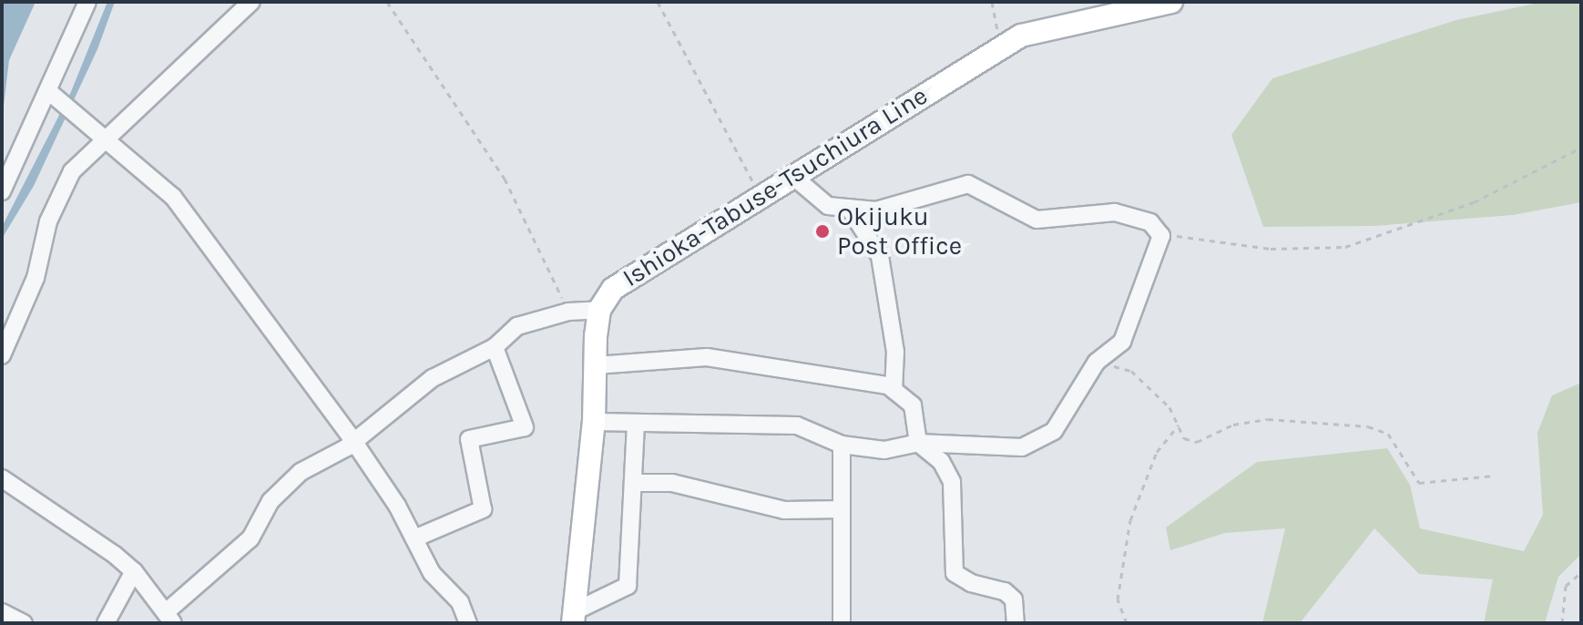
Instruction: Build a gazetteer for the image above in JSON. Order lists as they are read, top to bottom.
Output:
{
  "streets": {
    "main road": ["Ishioka-Tabuse-Tsuchiura Line"]
  },
  "places": ["Okijuku Post Office"]
}
